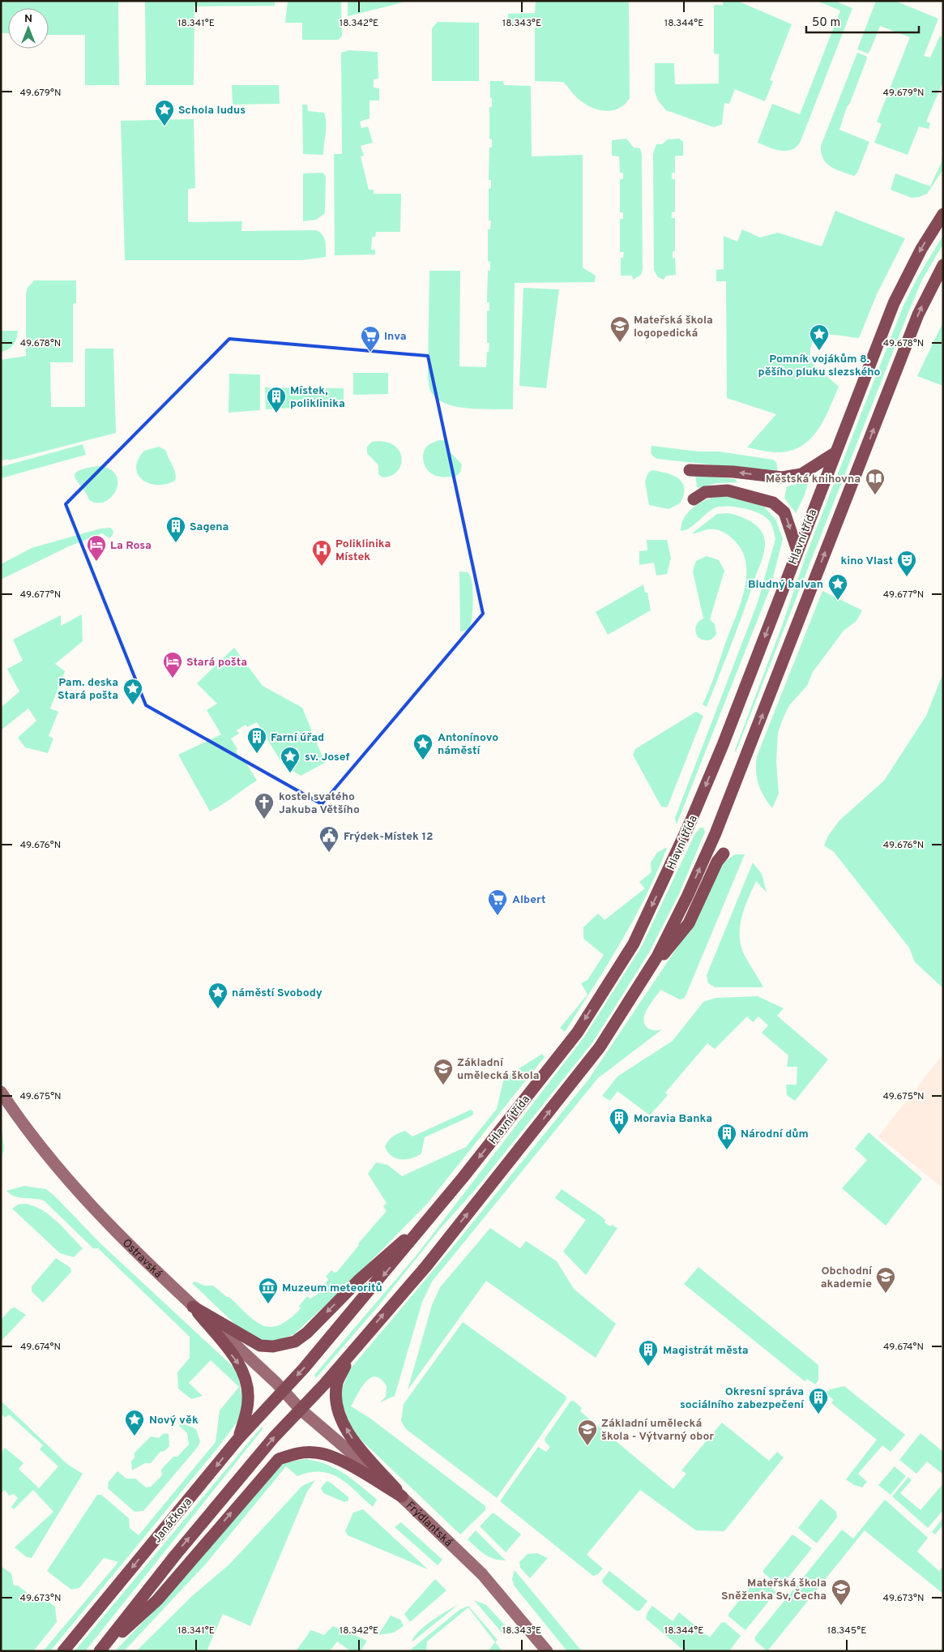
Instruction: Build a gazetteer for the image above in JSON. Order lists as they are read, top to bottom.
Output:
{
  "streets": {
    "main road": ["Hlavní třída", "Janáčkova"],
    "street": ["Ostravská", "Frýdlantská"]
  },
  "crossings": [
    ["Hlavní třída", "Ostravská"],
    ["Hlavní třída", "Janáčkova"],
    ["Ostravská", "Janáčkova"],
    ["Ostravská", "Frýdlantská"]
  ],
  "places": {
    "place": [
      "Schola ludus",
      "Pomník vojákům 8. pěšího pluku slezského",
      "Bludný balvan",
      "Pam. deska Stará pošta",
      "Antonínovo náměstí",
      "sv. Josef",
      "náměstí Svobody",
      "Nový věk"
    ],
    "school or university": [
      "Mateřská škola logopedická",
      "Základní umělecká škola",
      "Obchodní akademie",
      "Základní umělecká škola - Výtvarný obor",
      "Mateřská škola Sněženka Sv, Čecha"
    ],
    "supermarket": ["Inva", "Albert"],
    "building": [
      "Místek, poliklinika",
      "Sagena",
      "Farní úřad",
      "Moravia Banka",
      "Národní dům",
      "Magistrát města",
      "Okresní správa sociálního zabezpečení"
    ],
    "library": ["Městská knihovna"],
    "hotel": ["La Rosa", "Stará pošta"],
    "hospital": ["Poliklinika Místek"],
    "theatre": ["kino Vlast"],
    "church": ["kostel svatého Jakuba Většího"],
    "public building": ["Frýdek-Místek 12"],
    "museum": ["Muzeum meteoritů"]
  },
  "scale_bar": "50 m",
  "north": "top",
  "coordinates": [
    "18.341°E",
    "18.342°E",
    "18.343°E",
    "18.344°E",
    "49.679°N",
    "49.678°N",
    "49.677°N",
    "49.676°N",
    "49.675°N",
    "49.674°N",
    "49.673°N",
    "18.345°E"
  ]
}
